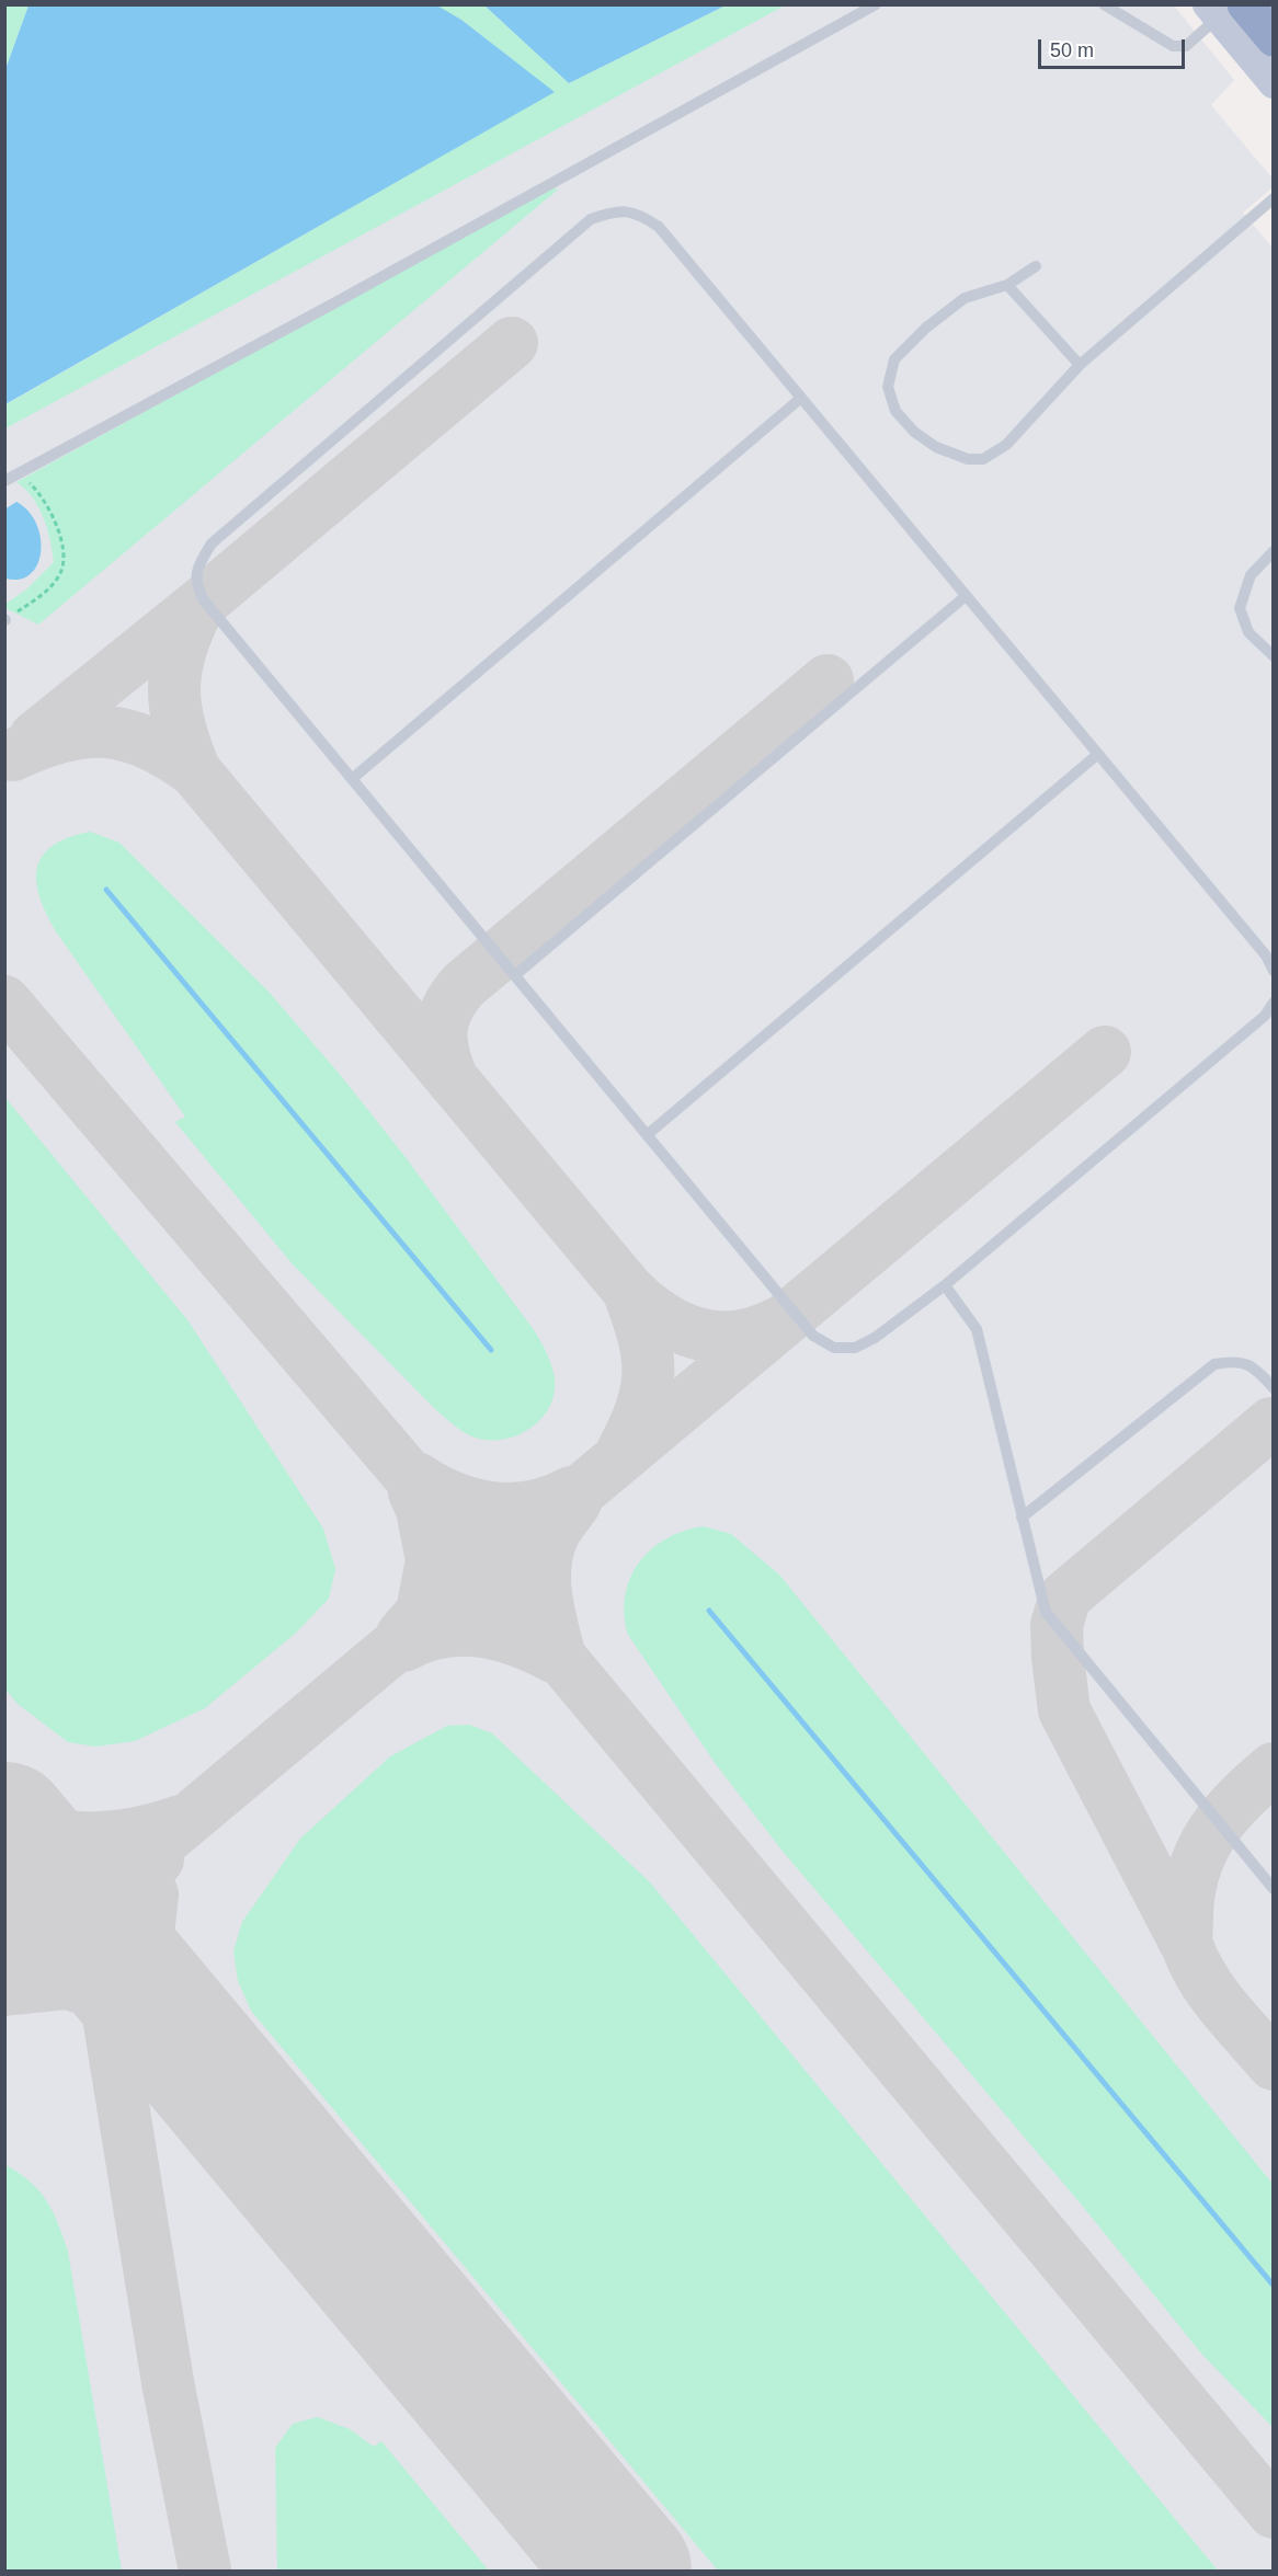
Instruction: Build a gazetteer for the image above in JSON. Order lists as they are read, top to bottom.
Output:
{
  "scale_bar": "50 m"
}
